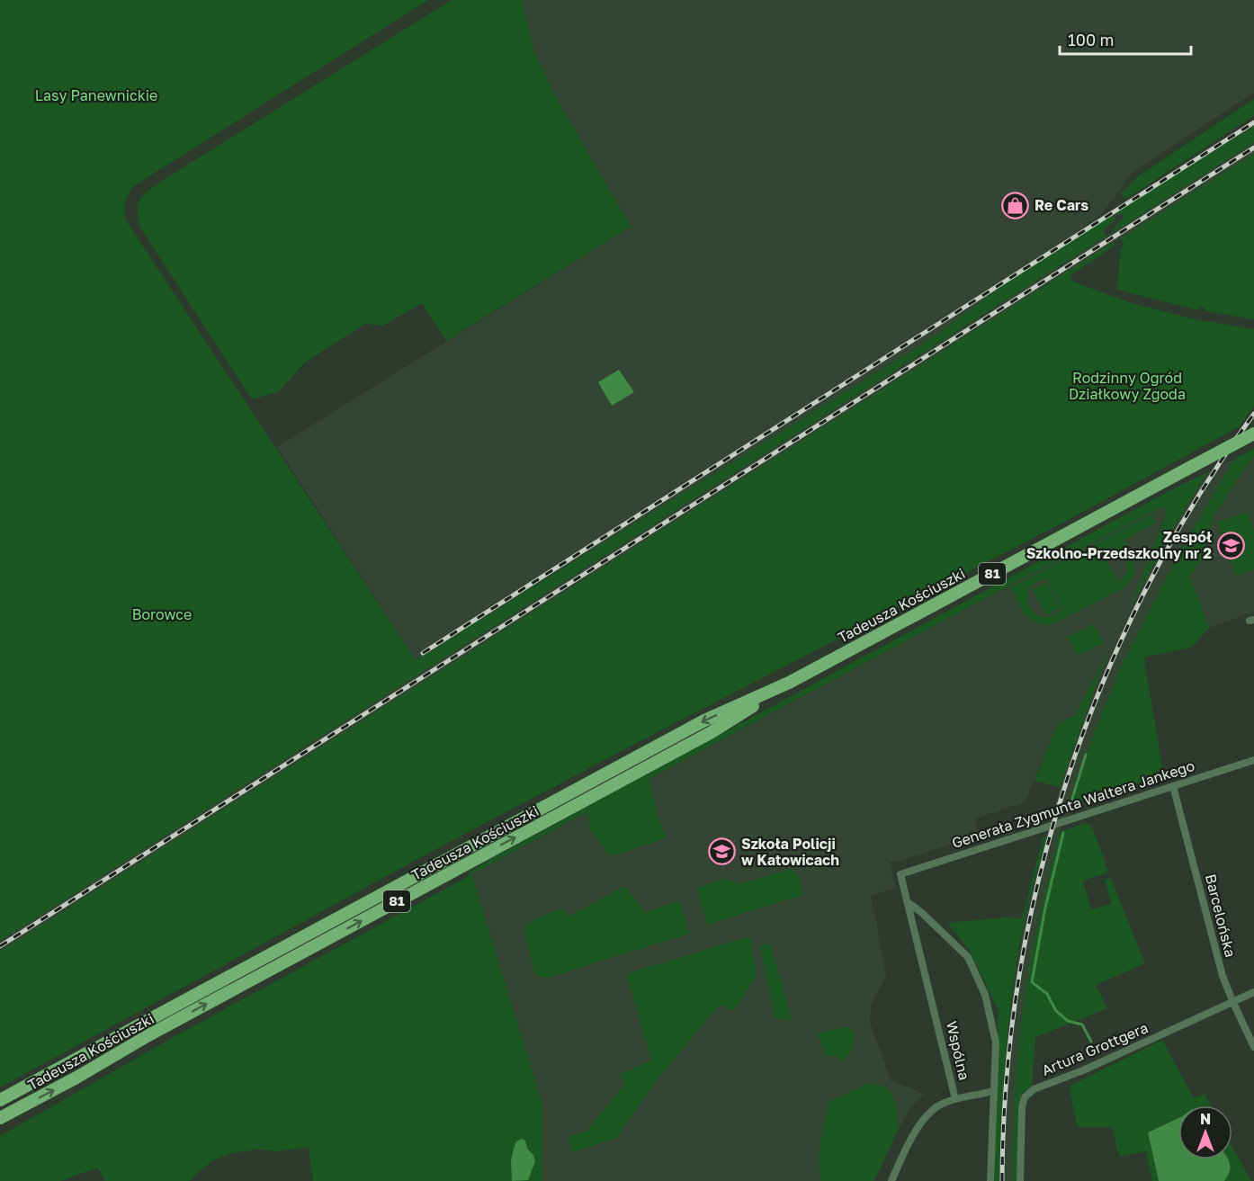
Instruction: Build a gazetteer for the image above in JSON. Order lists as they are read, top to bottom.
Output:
{
  "streets": {
    "main road": ["81", "Tadeusza Kościuszki"],
    "street": [
      "Generała Zygmunta Waltera Jankego",
      "Barcelońska",
      "Artura Grottgera",
      "Wspólna"
    ]
  },
  "crossings": [
    ["Generała Zygmunta Waltera Jankego", "Barcelońska"],
    ["Generała Zygmunta Waltera Jankego", "Wspólna"],
    ["Barcelońska", "Artura Grottgera"]
  ],
  "parks": ["Lasy Panewnickie", "Rodzinny Ogród Działkowy Zgoda", "Borowce"],
  "places": {
    "shop": ["Re Cars"],
    "school or university": ["Zespół Szkolno-Przedszkolny nr 2", "Szkoła Policji w Katowicach"]
  },
  "scale_bar": "100 m",
  "north": "top"
}
